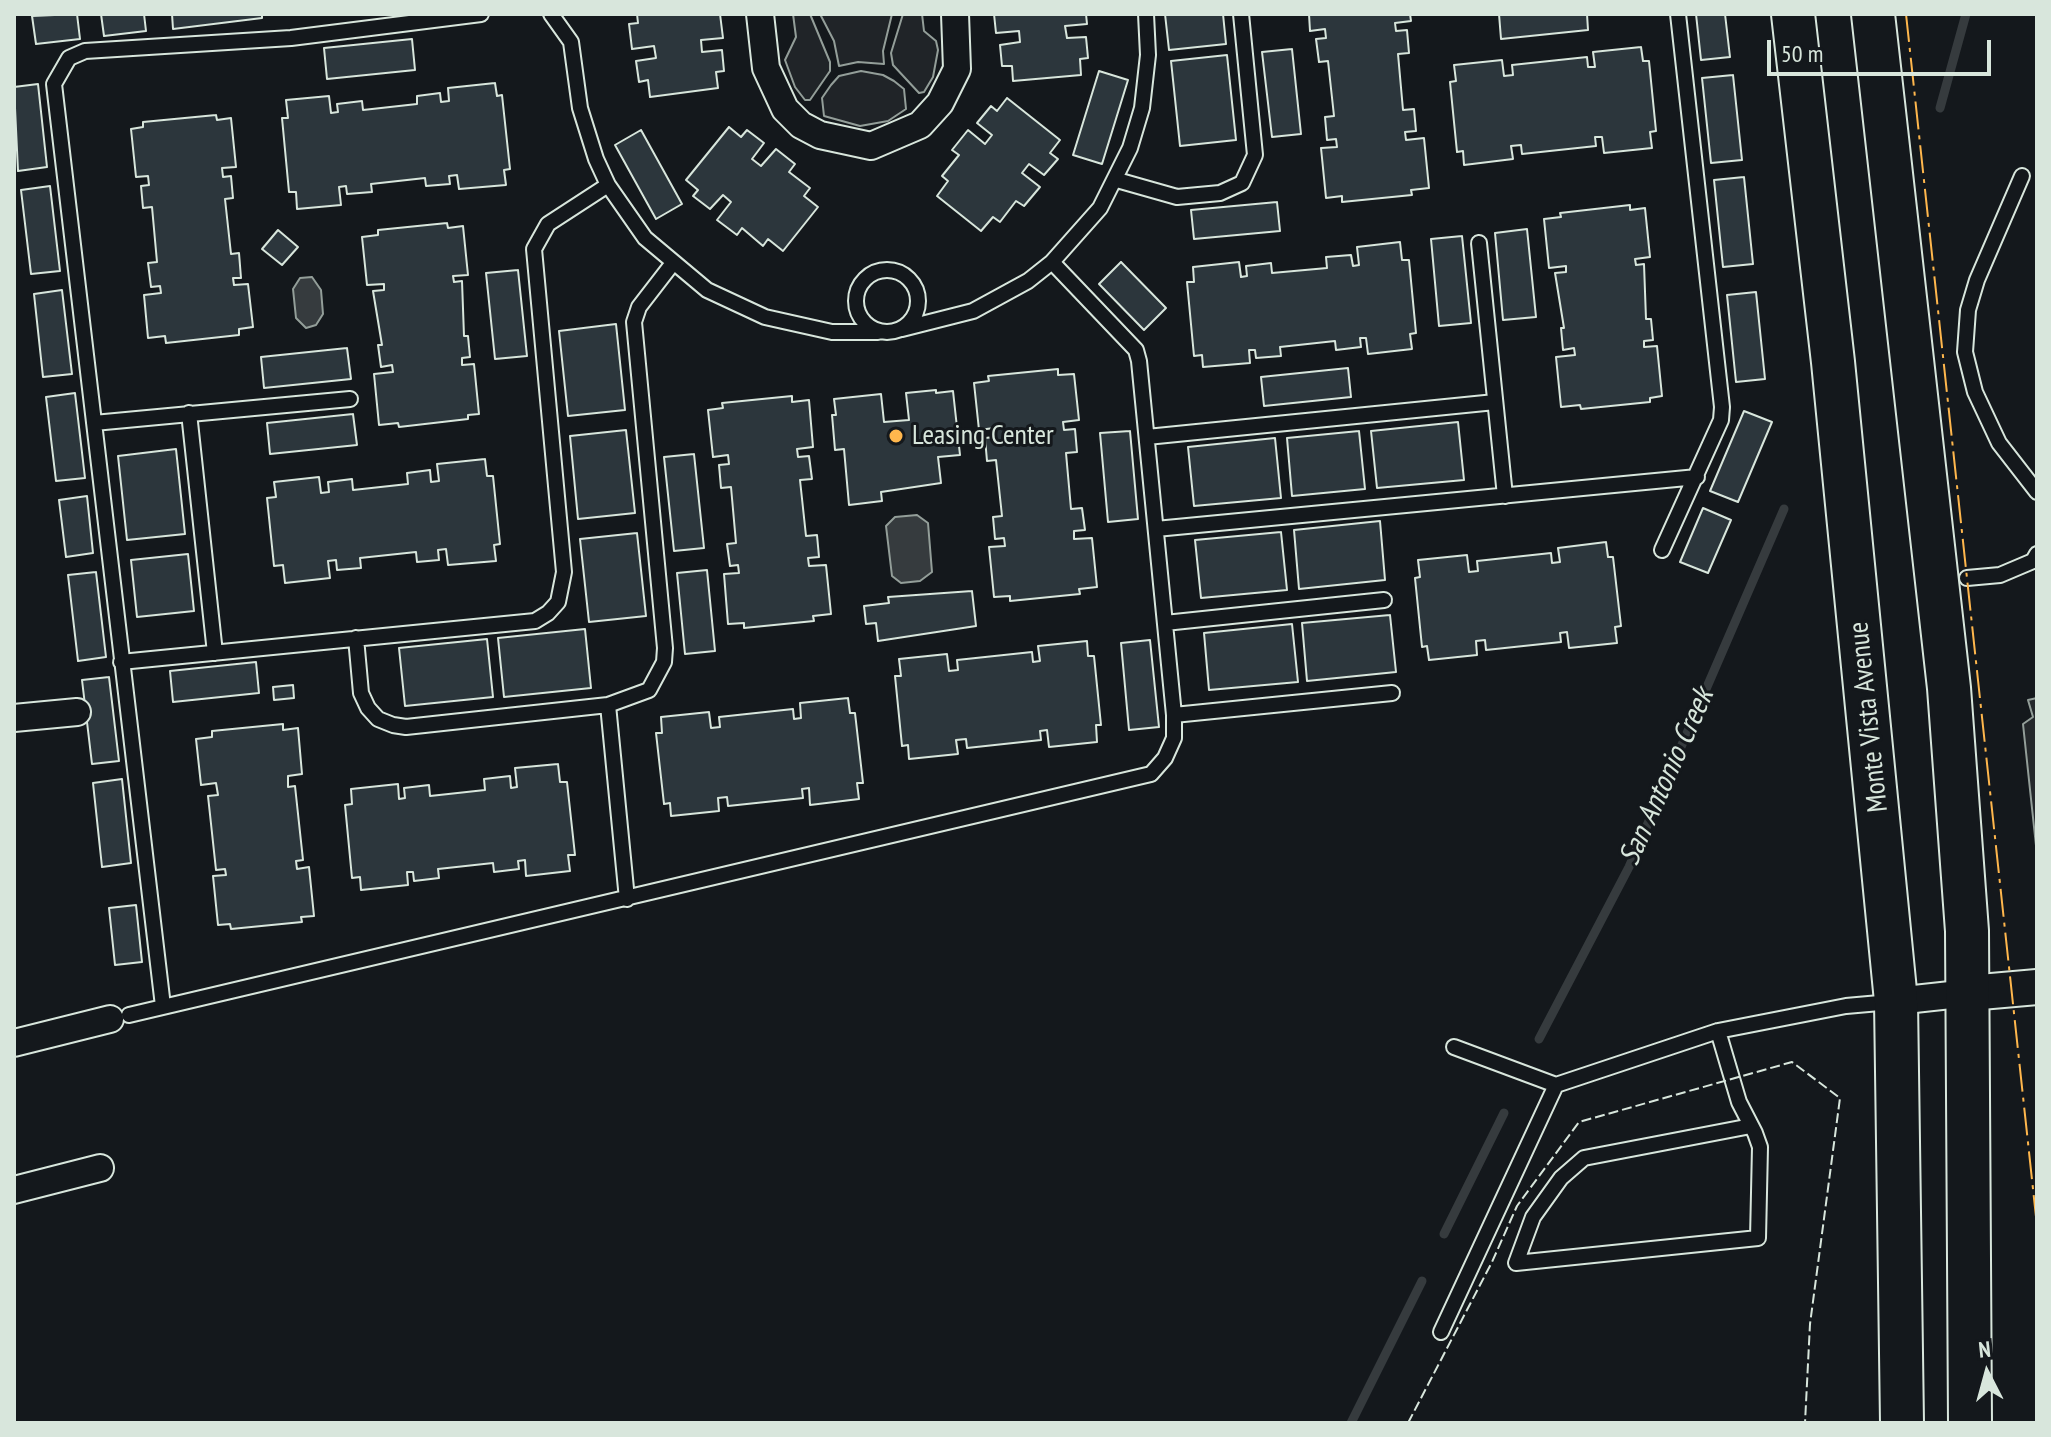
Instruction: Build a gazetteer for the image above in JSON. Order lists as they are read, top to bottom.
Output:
{
  "streets": {
    "main road": ["Monte Vista Avenue"]
  },
  "water": ["San Antonio Creek"],
  "places": ["Leasing Center"],
  "scale_bar": "50 m",
  "north": "top"
}
